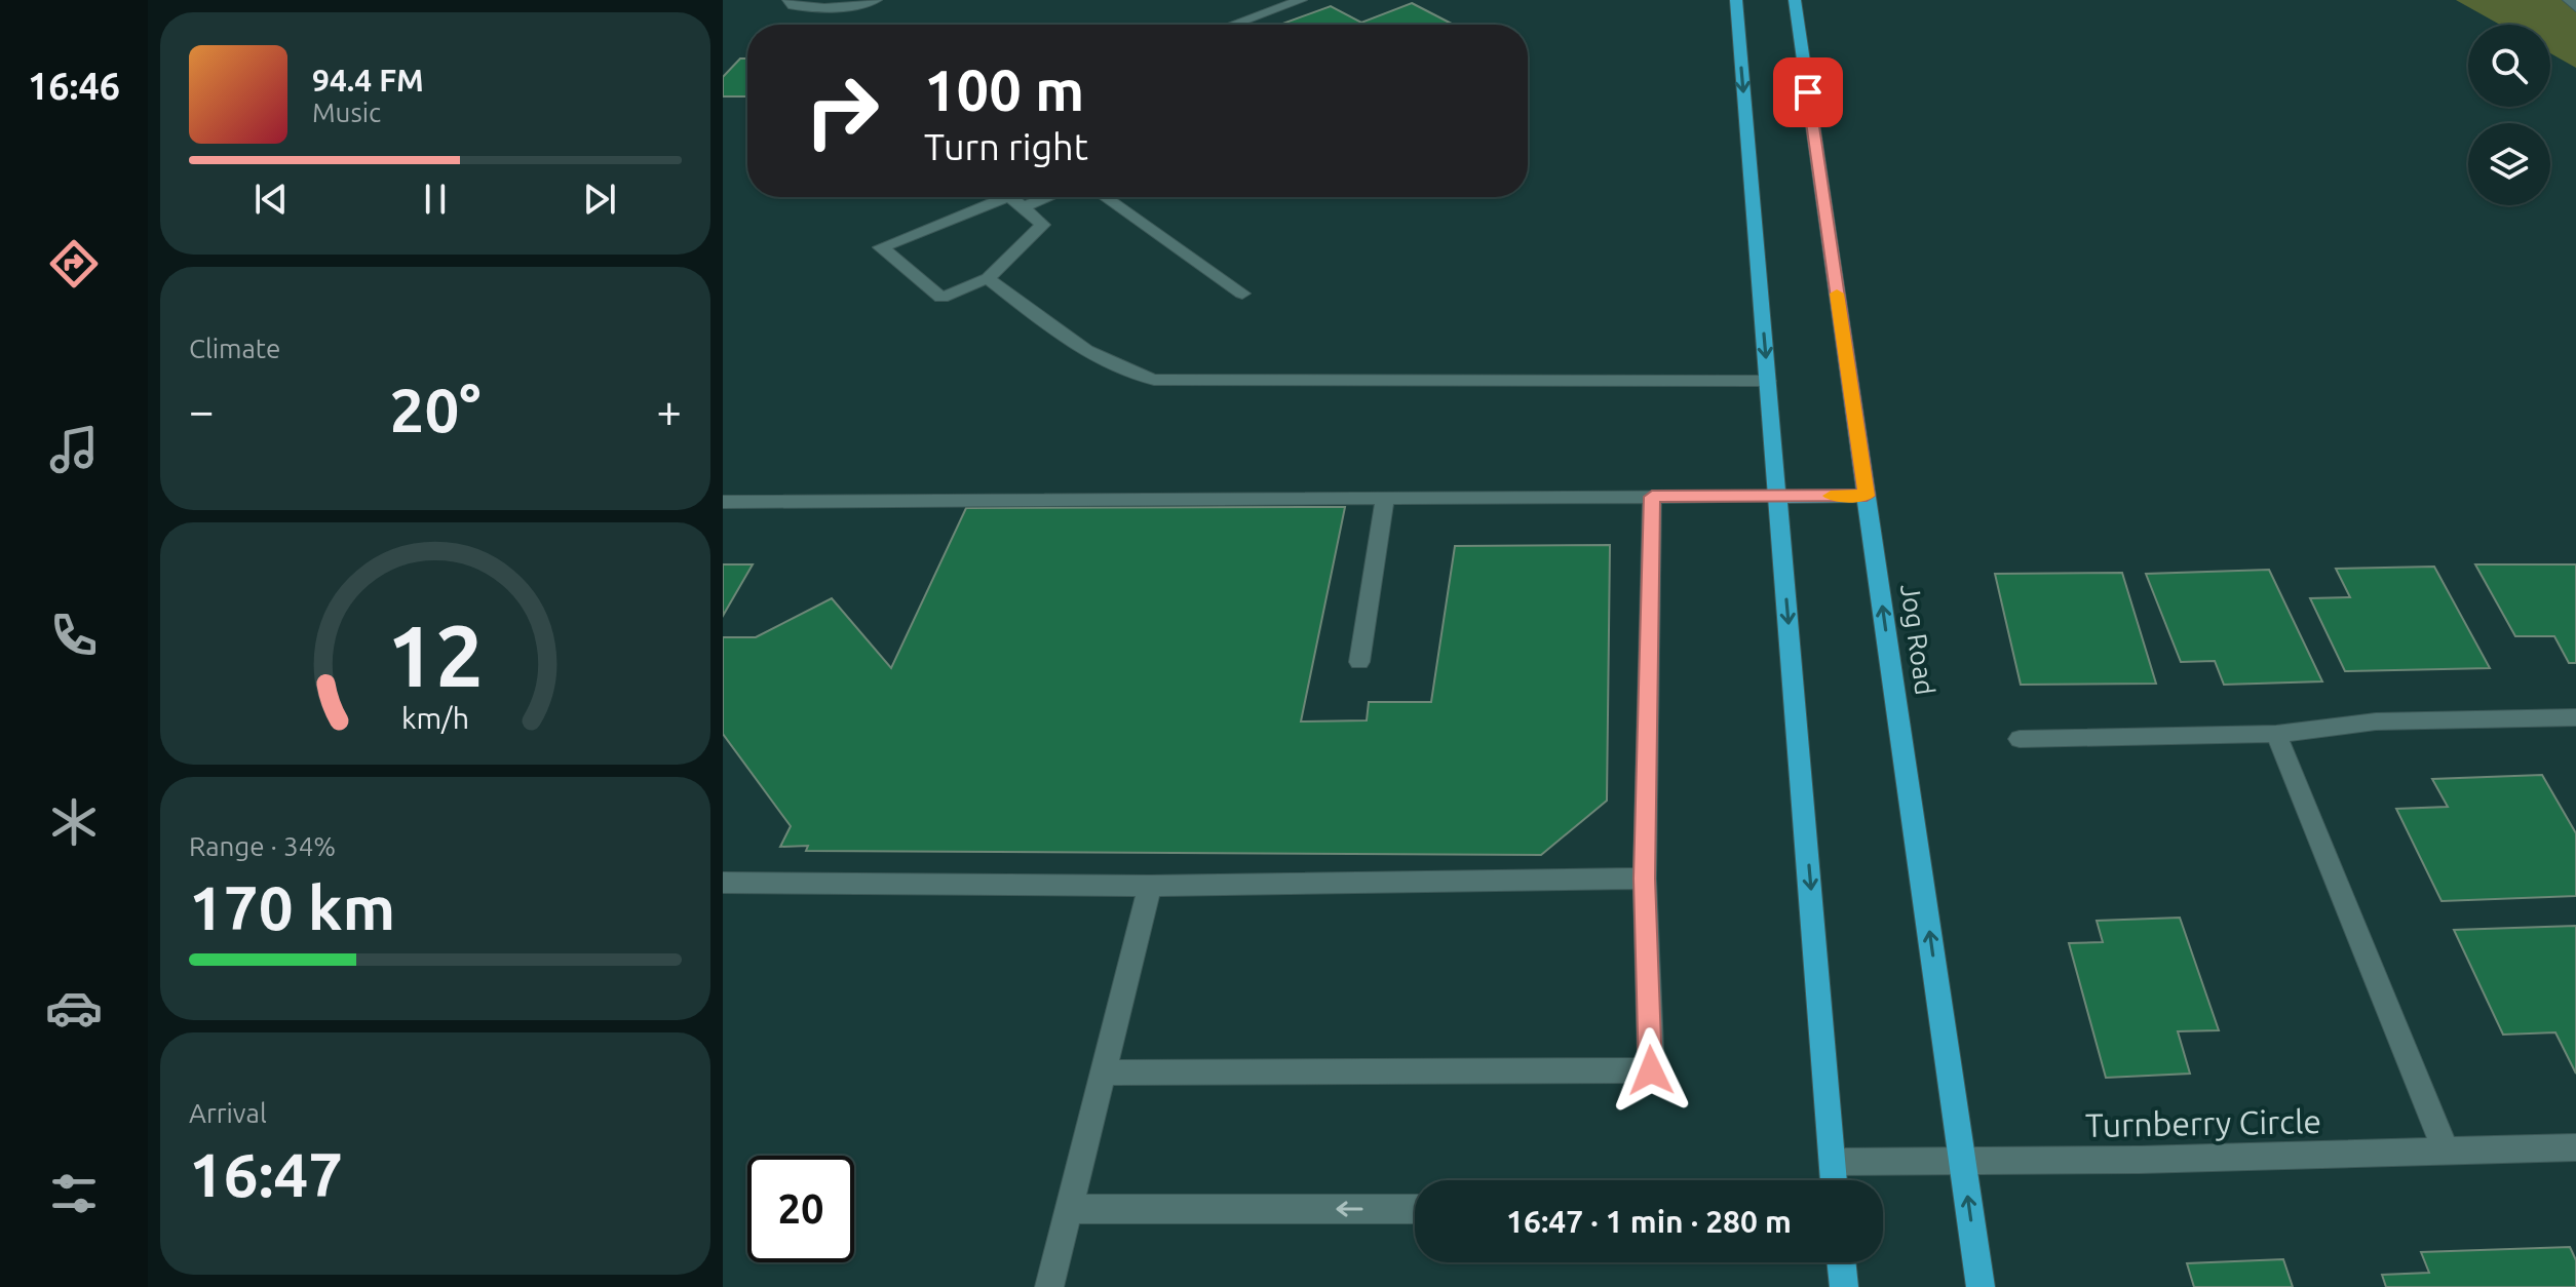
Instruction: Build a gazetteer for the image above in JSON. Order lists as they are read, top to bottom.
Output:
{
  "streets": {
    "main road": ["Jog Road"],
    "street": ["Turnberry Circle"]
  },
  "crossings": [
    ["Jog Road", "Turnberry Circle"]
  ],
  "page": {
    "tabs": "16:46",
    "turn": ["100 m", "Turn right"],
    "song": ["94.4 FM", "Music"],
    "tile": [
      "Climate",
      ["Range · 34%", "170 km"],
      ["Arrival", "16:47"]
    ],
    "heat": ["−", "20°", "+"],
    "limit": "20",
    "trip": "16:47 · 1 min · 280 m",
    "gauge": ["12", "km/h"]
  }
}
